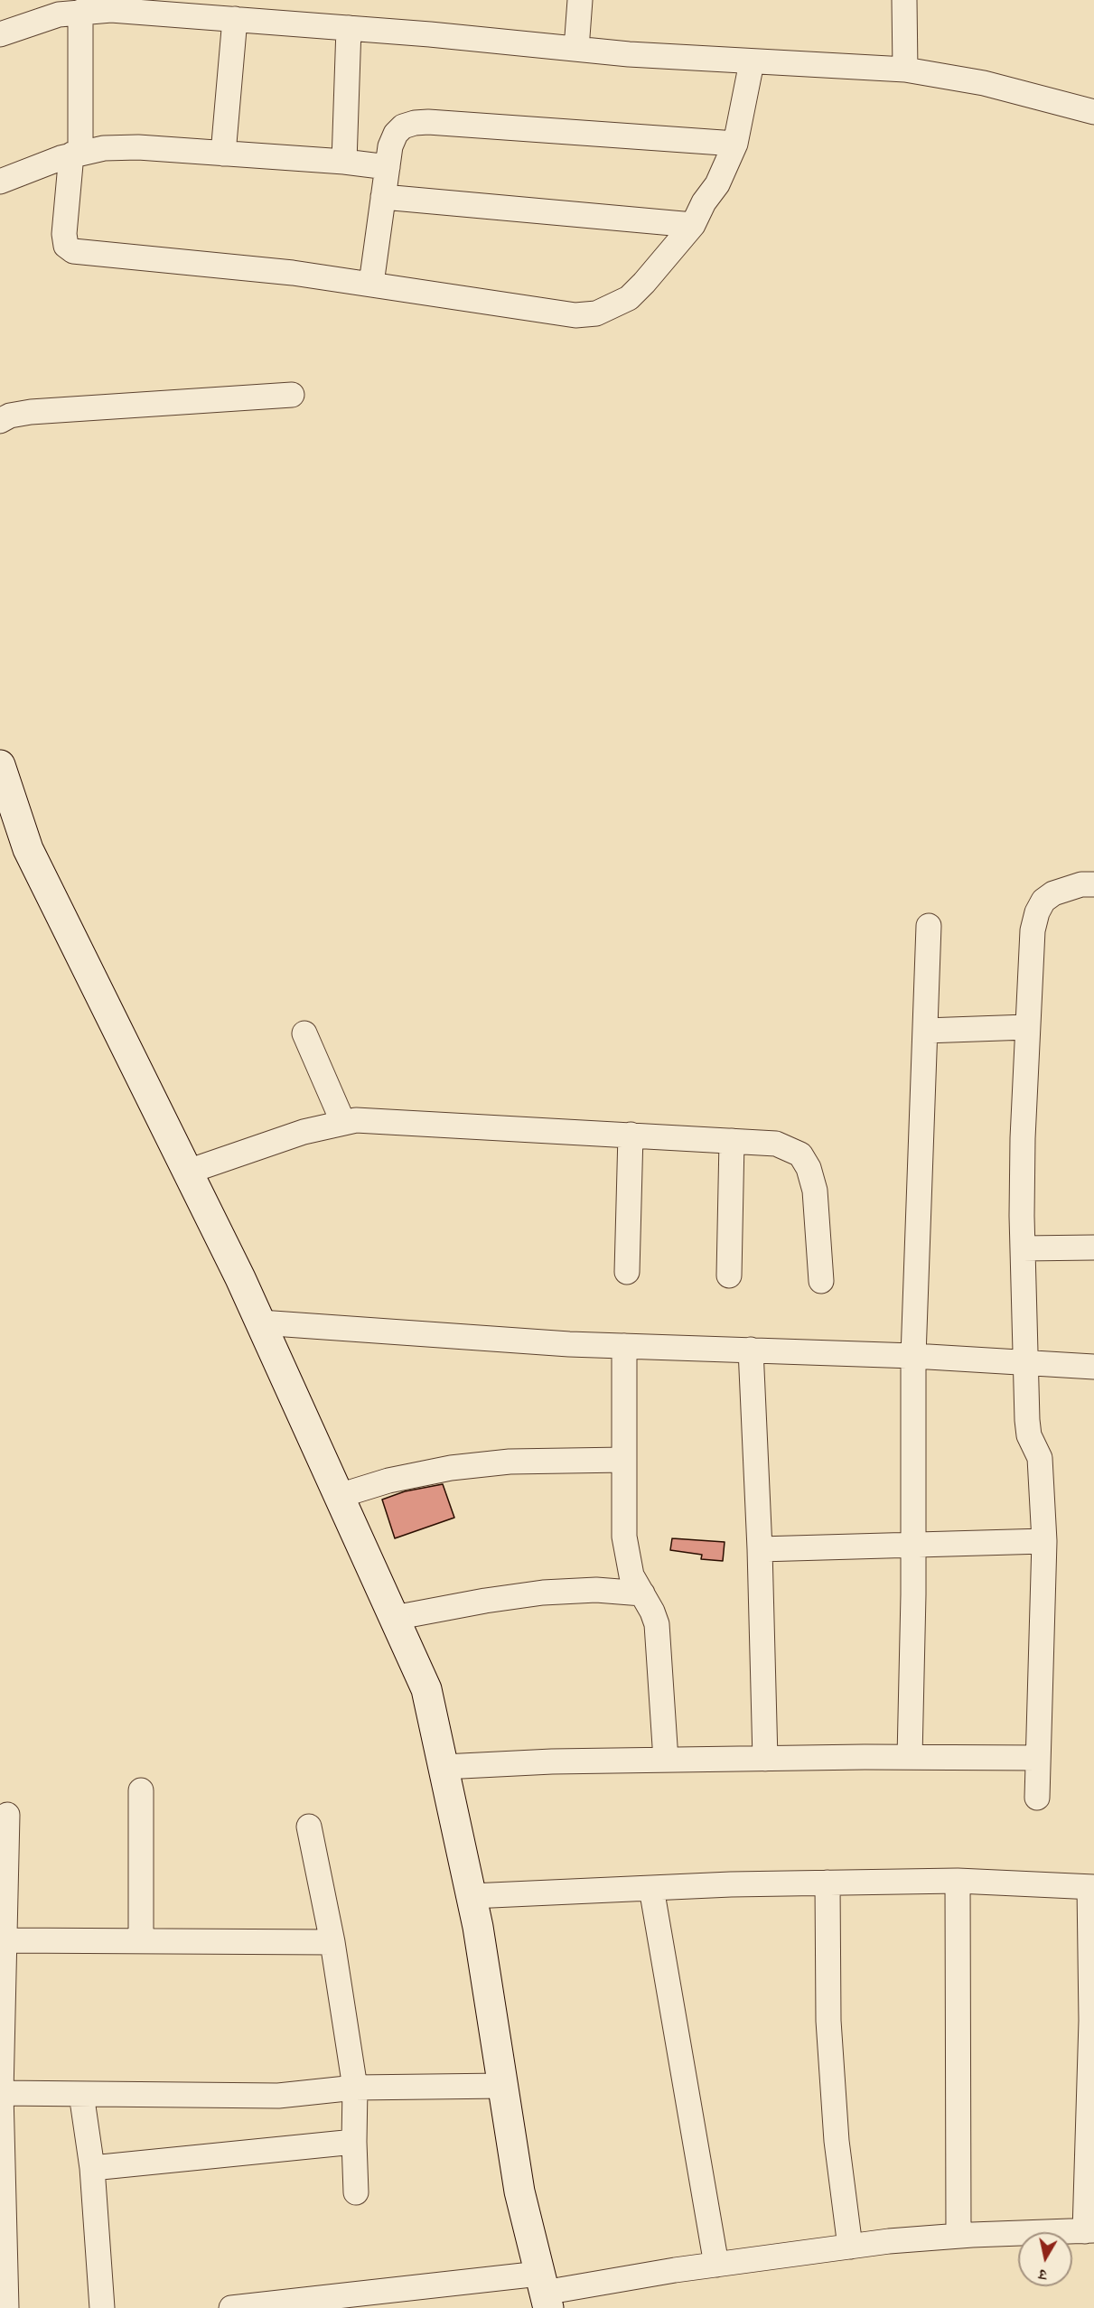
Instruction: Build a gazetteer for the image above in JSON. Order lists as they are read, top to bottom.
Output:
{
  "north": "bottom"
}
